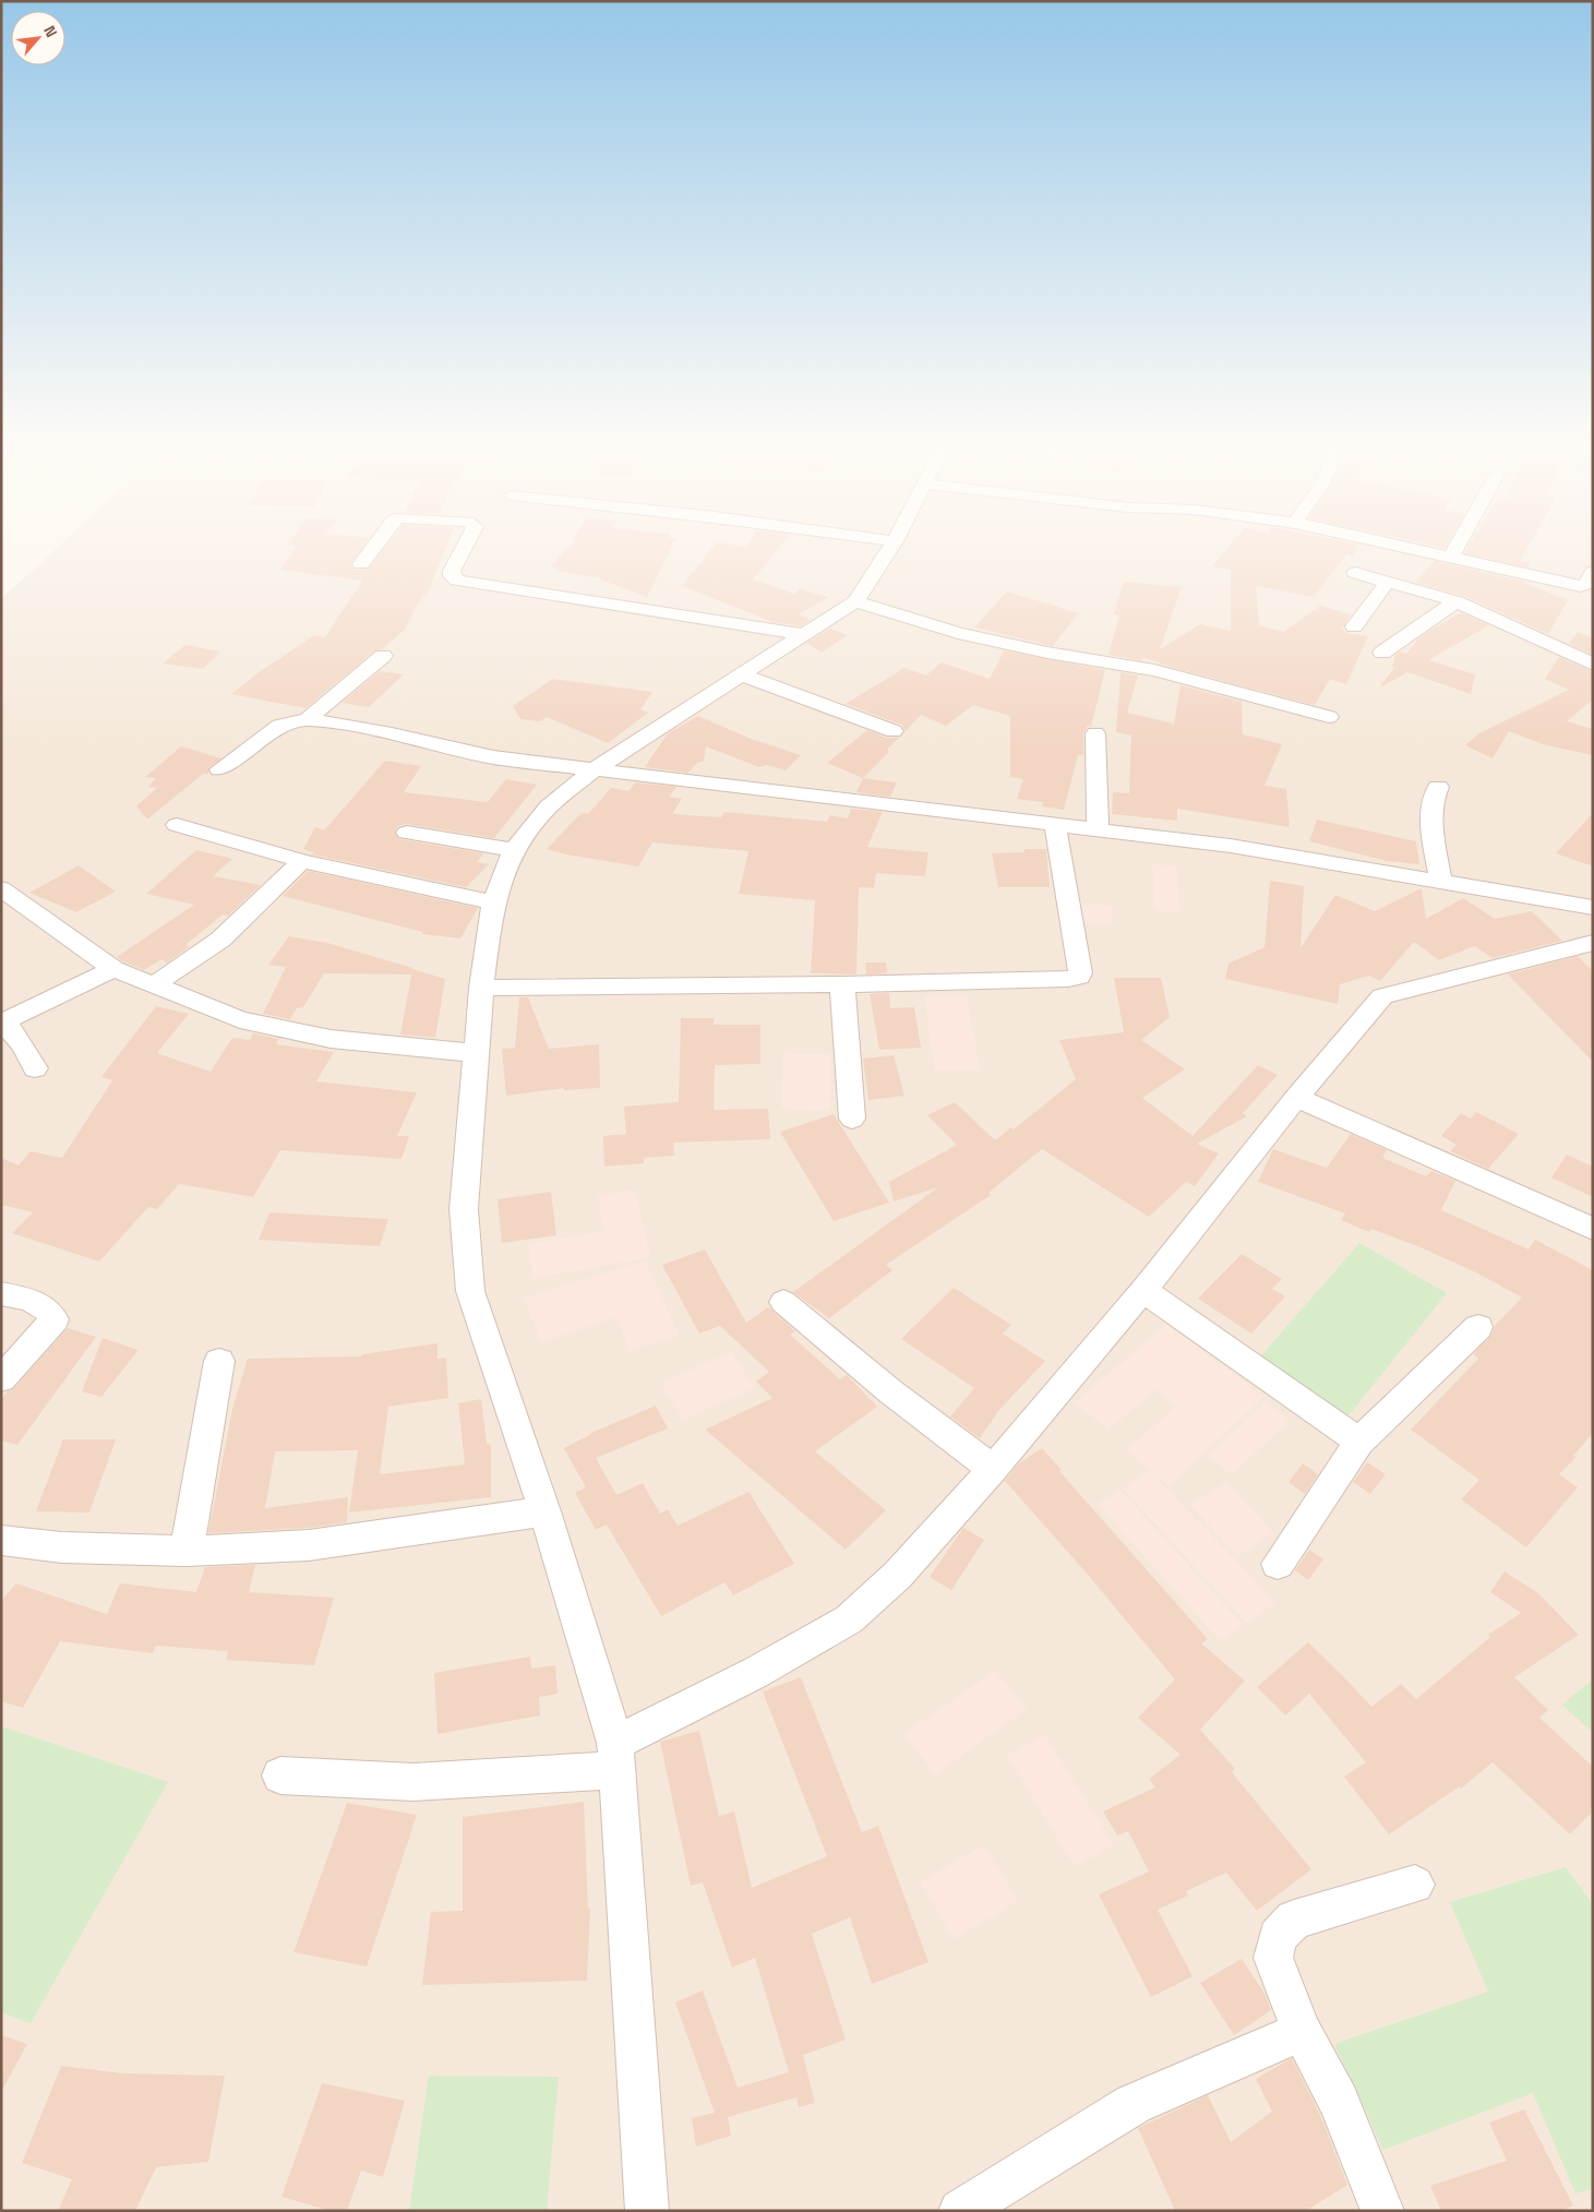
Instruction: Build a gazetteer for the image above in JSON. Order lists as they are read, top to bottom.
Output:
{
  "north": "top right"
}
